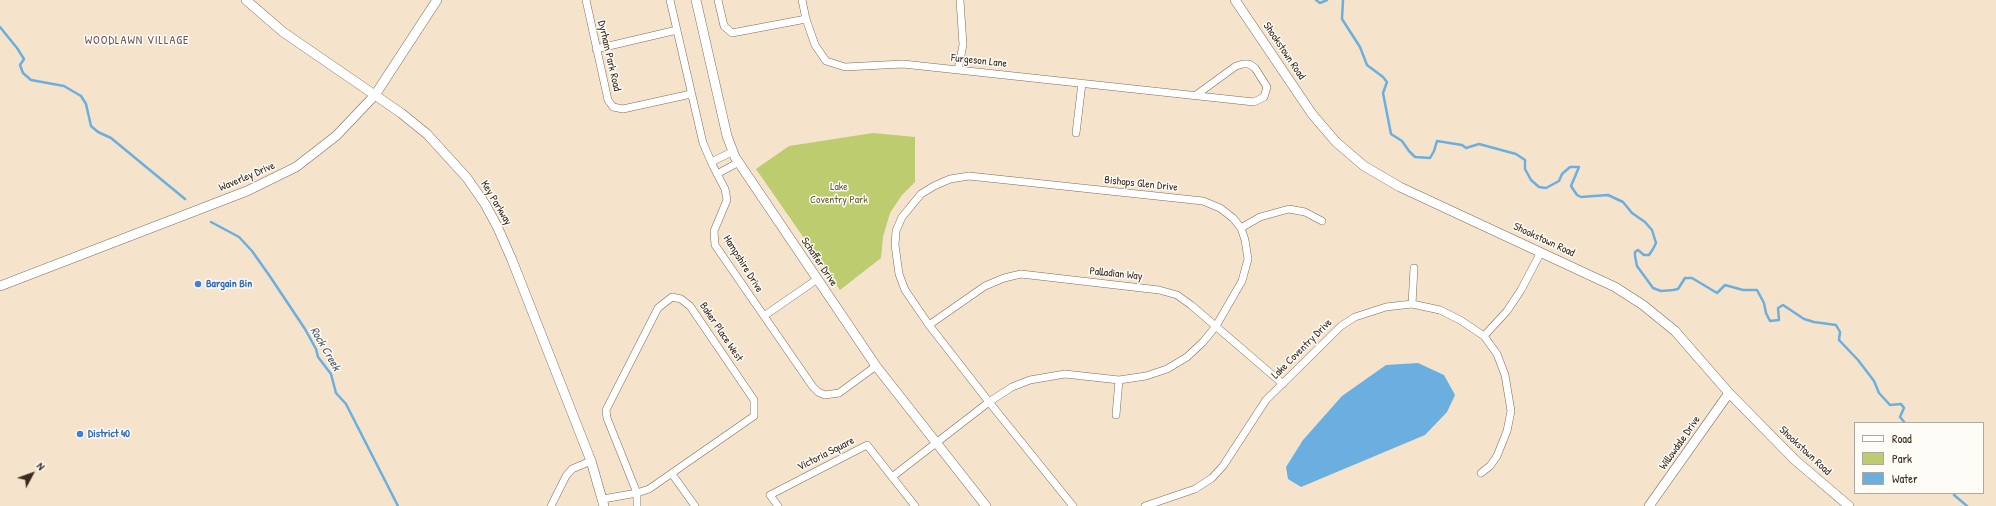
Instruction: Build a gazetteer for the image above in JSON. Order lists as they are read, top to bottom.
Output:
{
  "streets": {
    "street": [
      "Shookstown Road",
      "Dyrham Park Road",
      "Furgeson Lane",
      "Waverley Drive",
      "Bishops Glen Drive",
      "Key Parkway",
      "Schaffer Drive",
      "Hampshire Drive",
      "Palladian Way",
      "Baker Place West",
      "Lake Coventry Drive",
      "Willowdale Drive",
      "Victoria Square"
    ]
  },
  "crossings": [
    ["Shookstown Road", "Willowdale Drive"],
    ["Dyrham Park Road", "Hampshire Drive"],
    ["Waverley Drive", "Key Parkway"],
    ["Bishops Glen Drive", "Schaffer Drive"],
    ["Bishops Glen Drive", "Palladian Way"],
    ["Key Parkway", "Baker Place West"],
    ["Schaffer Drive", "Hampshire Drive"],
    ["Palladian Way", "Lake Coventry Drive"]
  ],
  "districts": ["WOODLAWN VILLAGE"],
  "water": ["Rock Creek"],
  "parks": ["Lake Coventry Park"],
  "places": ["Bargain Bin", "District 40"],
  "legend": ["Road", "Park", "Water"],
  "north": "top right"
}
